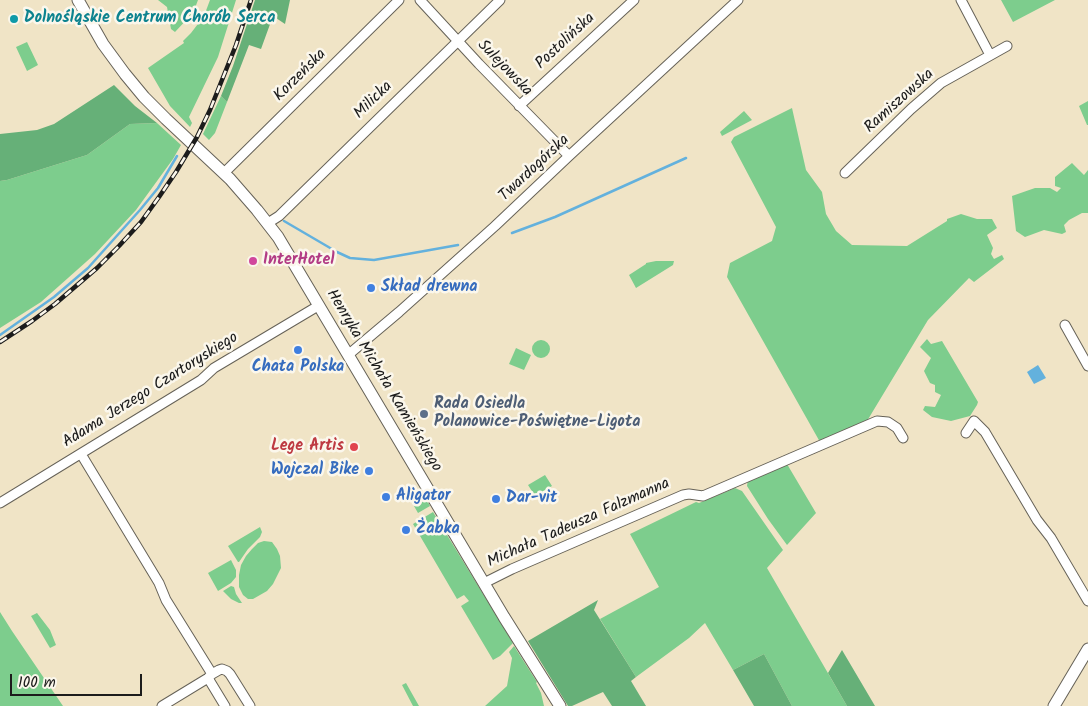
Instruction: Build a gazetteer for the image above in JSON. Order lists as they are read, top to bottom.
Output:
{
  "streets": {
    "street": [
      "Postolińska",
      "Sulejowska",
      "Korzeńska",
      "Milicka",
      "Ramiszowska",
      "Twardogórska",
      "Henryka Michała Kamieńskiego",
      "Adama Jerzego Czartoryskiego",
      "Michała Tadeusza Falzmanna"
    ]
  },
  "crossings": [
    ["Postolińska", "Sulejowska"],
    ["Sulejowska", "Milicka"],
    ["Sulejowska", "Twardogórska"],
    ["Korzeńska", "Henryka Michała Kamieńskiego"],
    ["Milicka", "Henryka Michała Kamieńskiego"],
    ["Twardogórska", "Henryka Michała Kamieńskiego"],
    ["Henryka Michała Kamieńskiego", "Adama Jerzego Czartoryskiego"],
    ["Henryka Michała Kamieńskiego", "Michała Tadeusza Falzmanna"]
  ],
  "places": [
    "Dolnośląskie Centrum Chorób Serca",
    "InterHotel",
    "Skład drewna",
    "Chata Polska",
    "Rada Osiedla Polanowice-Poświętne-Ligota",
    "Lege Artis",
    "Wojczal Bike",
    "Aligator",
    "Dar-vit",
    "Żabka"
  ],
  "scale_bar": "100 m"
}
